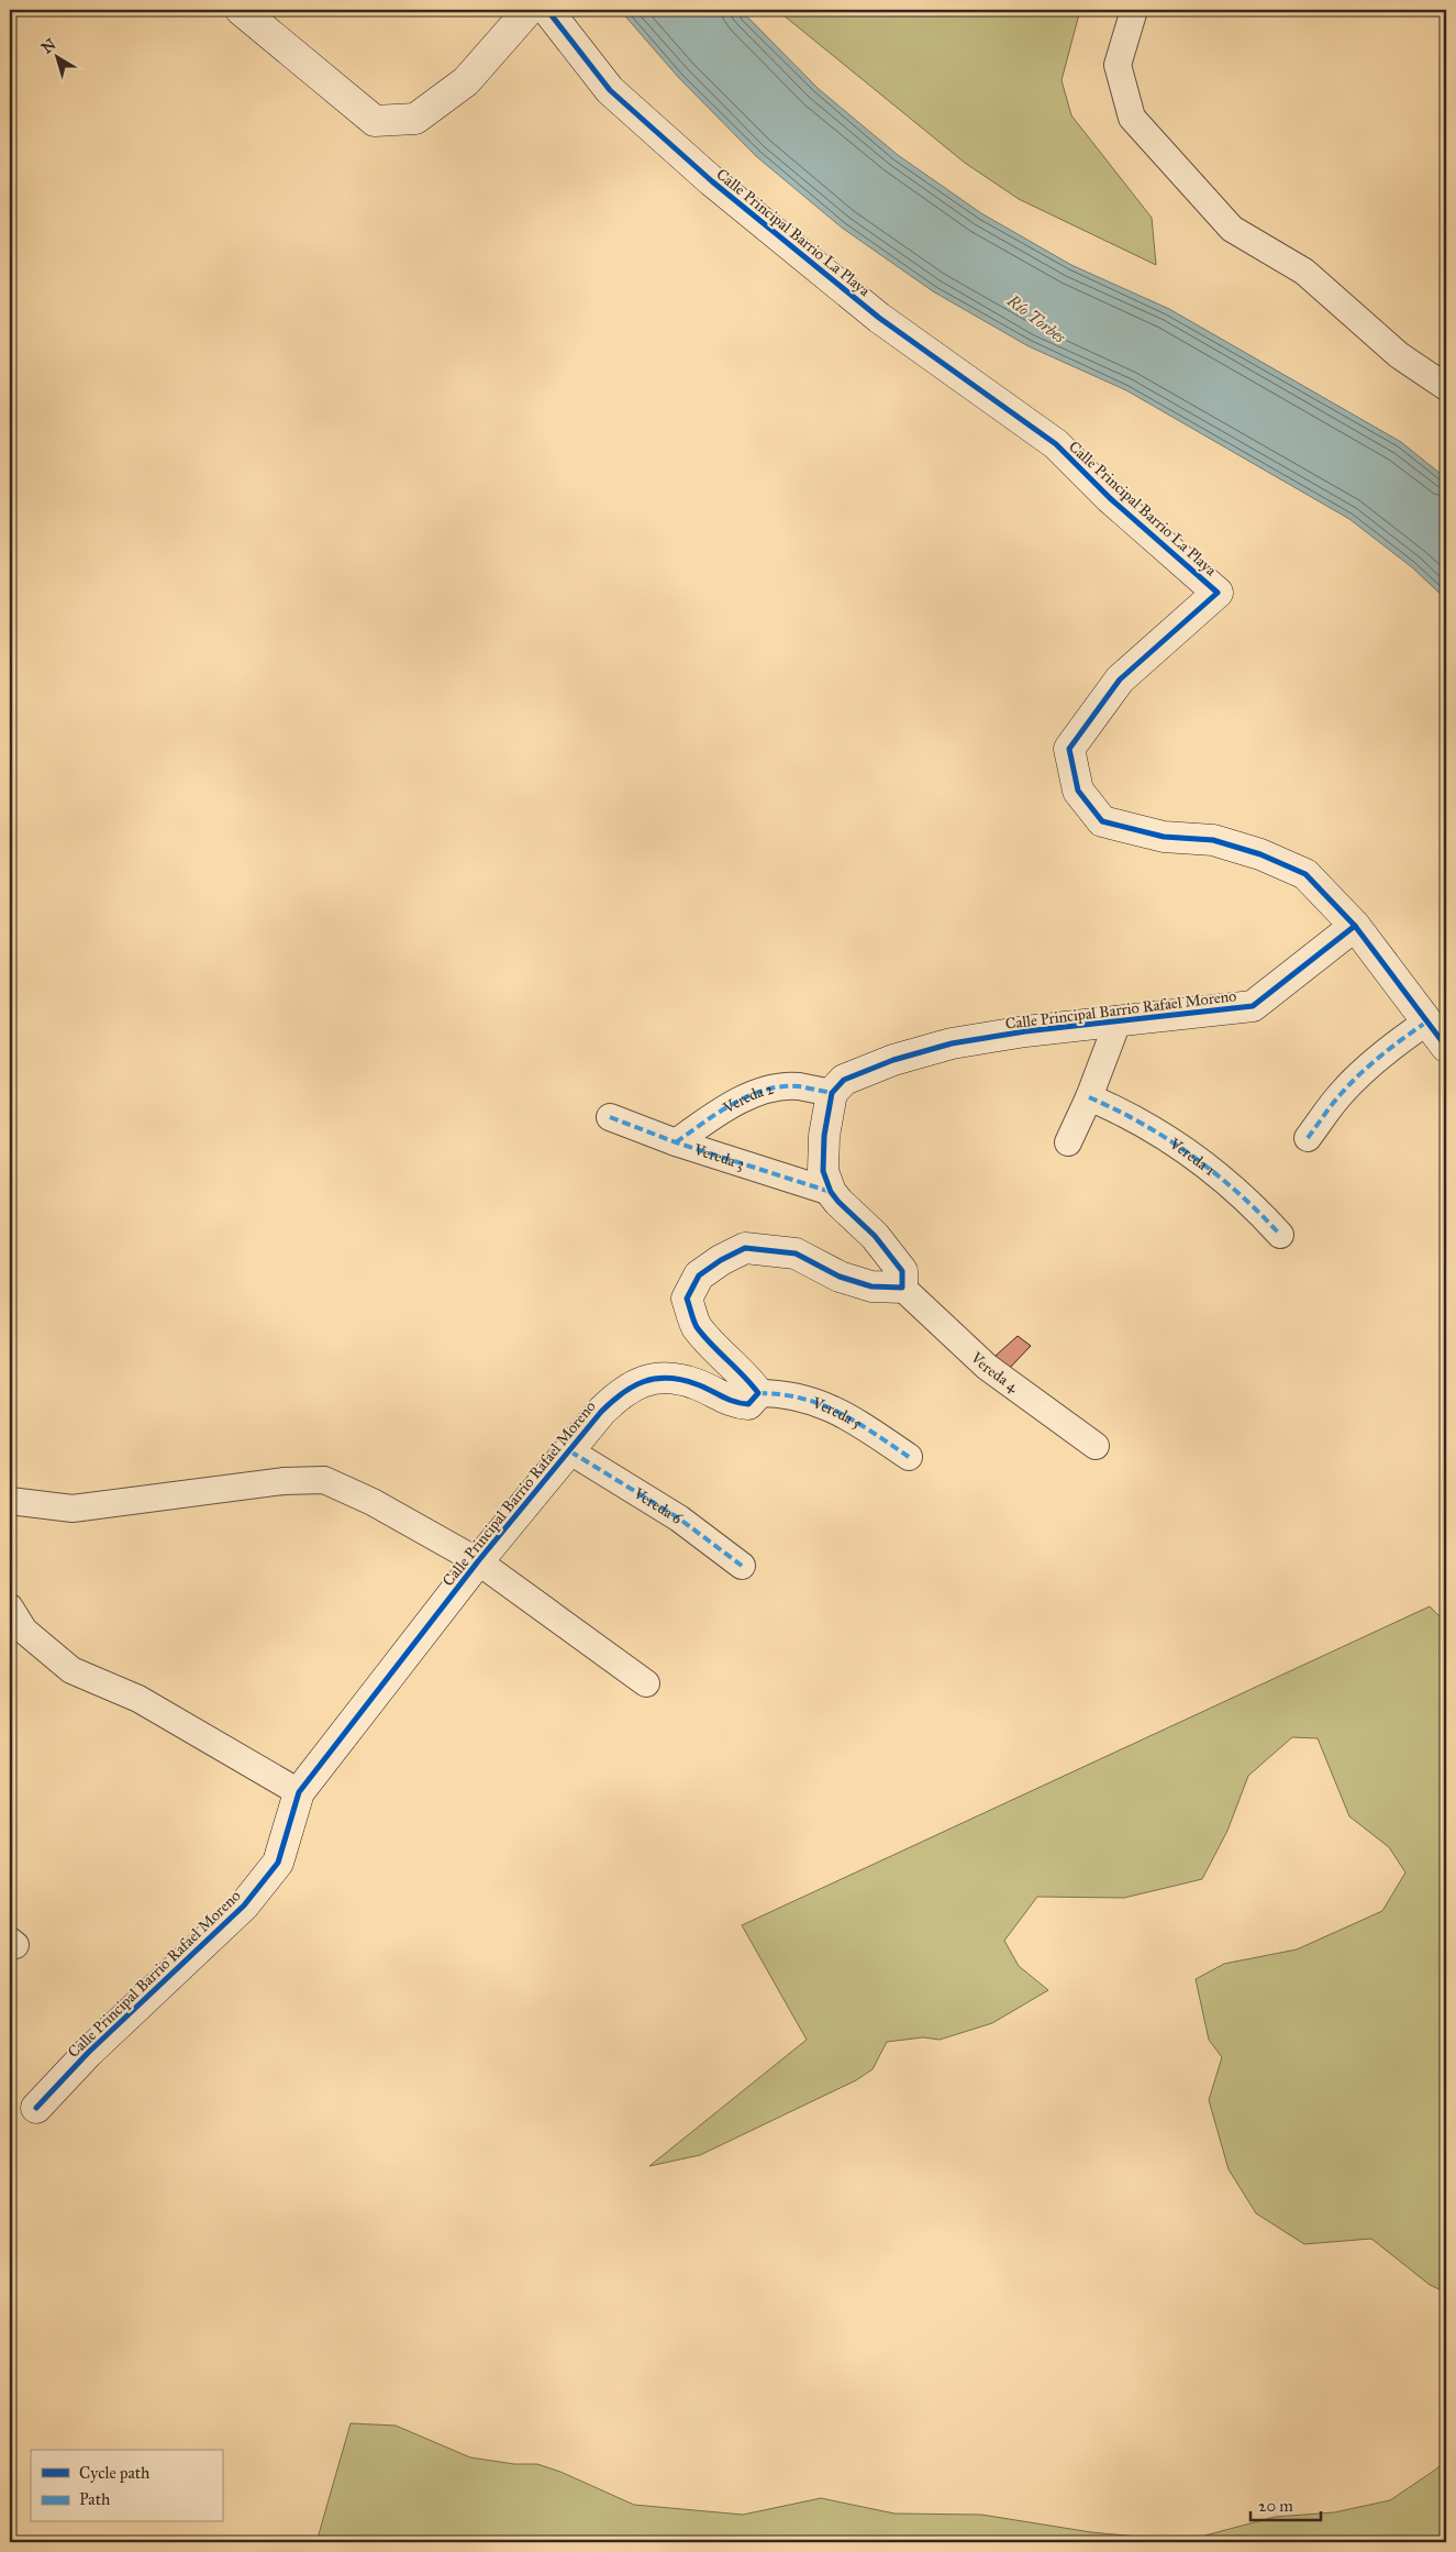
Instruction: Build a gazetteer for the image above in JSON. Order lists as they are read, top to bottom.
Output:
{
  "streets": {
    "street": [
      "Calle Principal Barrio La Playa",
      "Calle Principal Barrio Rafael Moreno",
      "Vereda 2",
      "Vereda 3",
      "Vereda 1",
      "Vereda 4",
      "Vereda 5",
      "Vereda 6"
    ]
  },
  "crossings": [
    ["Calle Principal Barrio La Playa", "Calle Principal Barrio Rafael Moreno"],
    ["Calle Principal Barrio Rafael Moreno", "Vereda 2"],
    ["Calle Principal Barrio Rafael Moreno", "Vereda 5"],
    ["Calle Principal Barrio Rafael Moreno", "Vereda 6"],
    ["Vereda 2", "Vereda 3"]
  ],
  "water": ["Río Torbes"],
  "legend": ["Cycle path", "Path"],
  "scale_bar": "20 m",
  "north": "top left"
}
